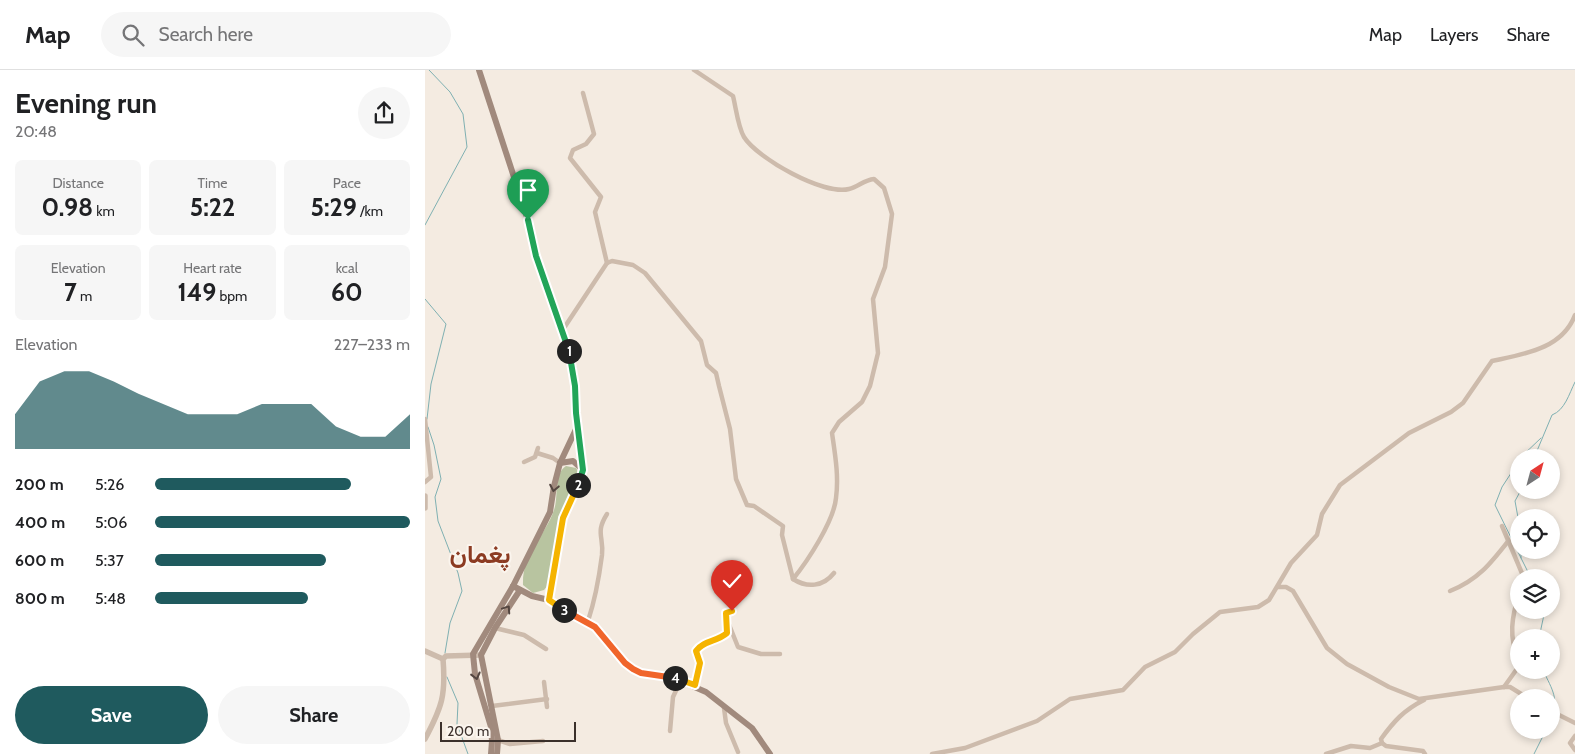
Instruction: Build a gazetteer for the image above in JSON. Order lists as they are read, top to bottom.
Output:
{
  "districts": ["پغمان"],
  "scale_bar": "200 m",
  "north": "top right",
  "page": {
    "header": "Map",
    "search": "Search here",
    "nav": ["Map", "Layers", "Share"],
    "heading": ["Evening run", "20:48"],
    "stats": [
      ["Distance", "0.98 km"],
      ["Time", "5:22"],
      ["Pace", "5:29 /km"],
      ["Elevation", "7 m"],
      ["Heart rate", "149 bpm"],
      ["kcal", "60"]
    ],
    "chart": ["Elevation", "227–233 m"],
    "pins": [
      "1",
      "2",
      "3",
      "4"
    ],
    "map_buttons": ["+", "−"],
    "list": [
      {
        "name": "200 m",
        "note": "5:26"
      },
      {
        "name": "400 m",
        "note": "5:06"
      },
      {
        "name": "600 m",
        "note": "5:37"
      },
      {
        "name": "800 m",
        "note": "5:48"
      }
    ],
    "buttons": ["Save", "Share"],
    "scale": "200 m"
  }
}
